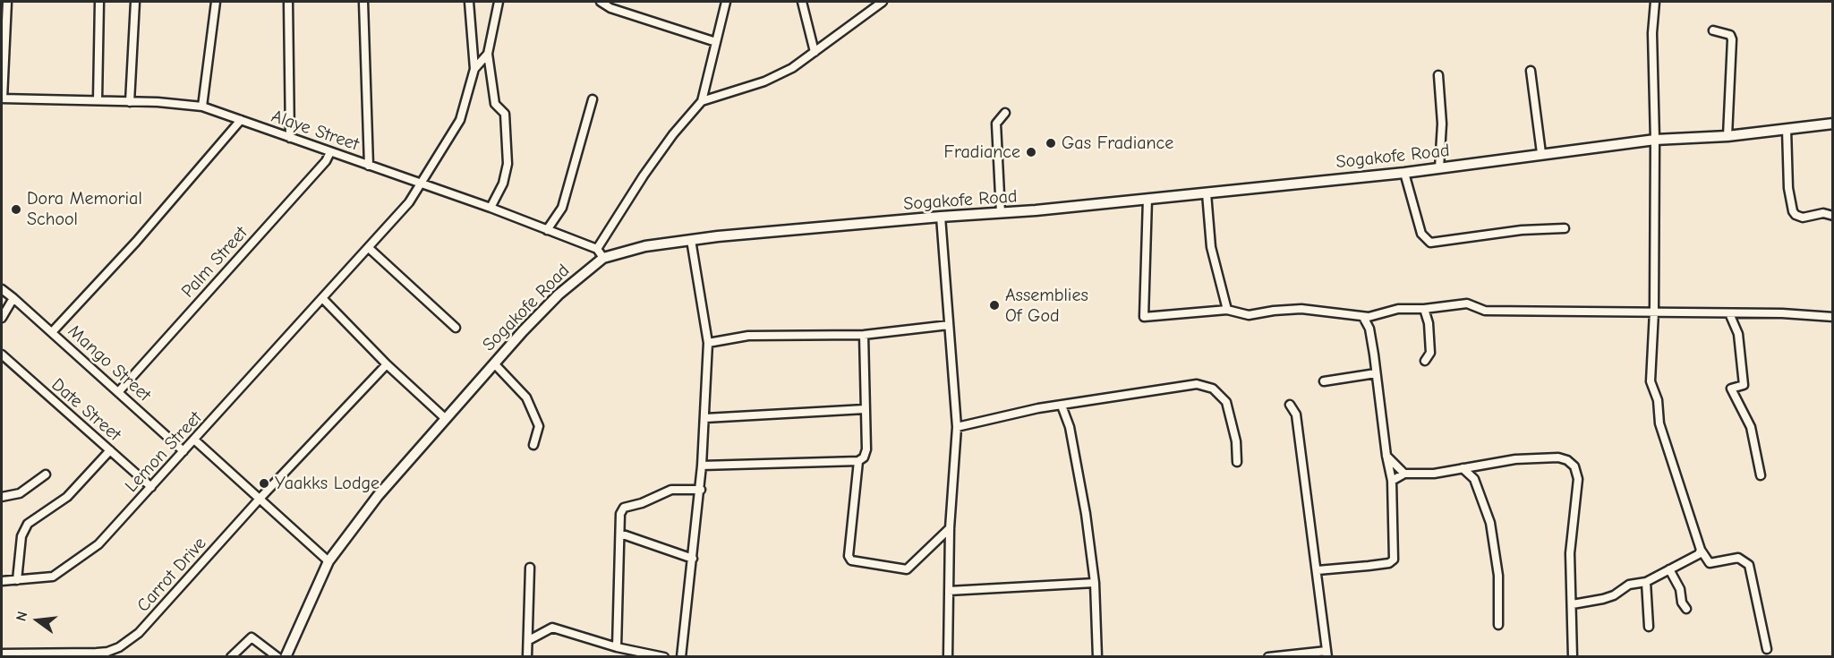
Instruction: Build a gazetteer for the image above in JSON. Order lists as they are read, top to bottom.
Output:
{
  "streets": {
    "main road": ["Sogakofe Road"],
    "street": [
      "Alaye Street",
      "Palm Street",
      "Mango Street",
      "Date Street",
      "Lemon Street",
      "Carrot Drive"
    ]
  },
  "crossings": [
    ["Alaye Street", "Palm Street"],
    ["Alaye Street", "Lemon Street"],
    ["Palm Street", "Mango Street"],
    ["Mango Street", "Lemon Street"],
    ["Date Street", "Lemon Street"]
  ],
  "places": [
    "Gas Fradiance",
    "Fradiance",
    "Dora Memorial School",
    "Assemblies Of God",
    "Yaakks Lodge"
  ],
  "north": "left"
}
